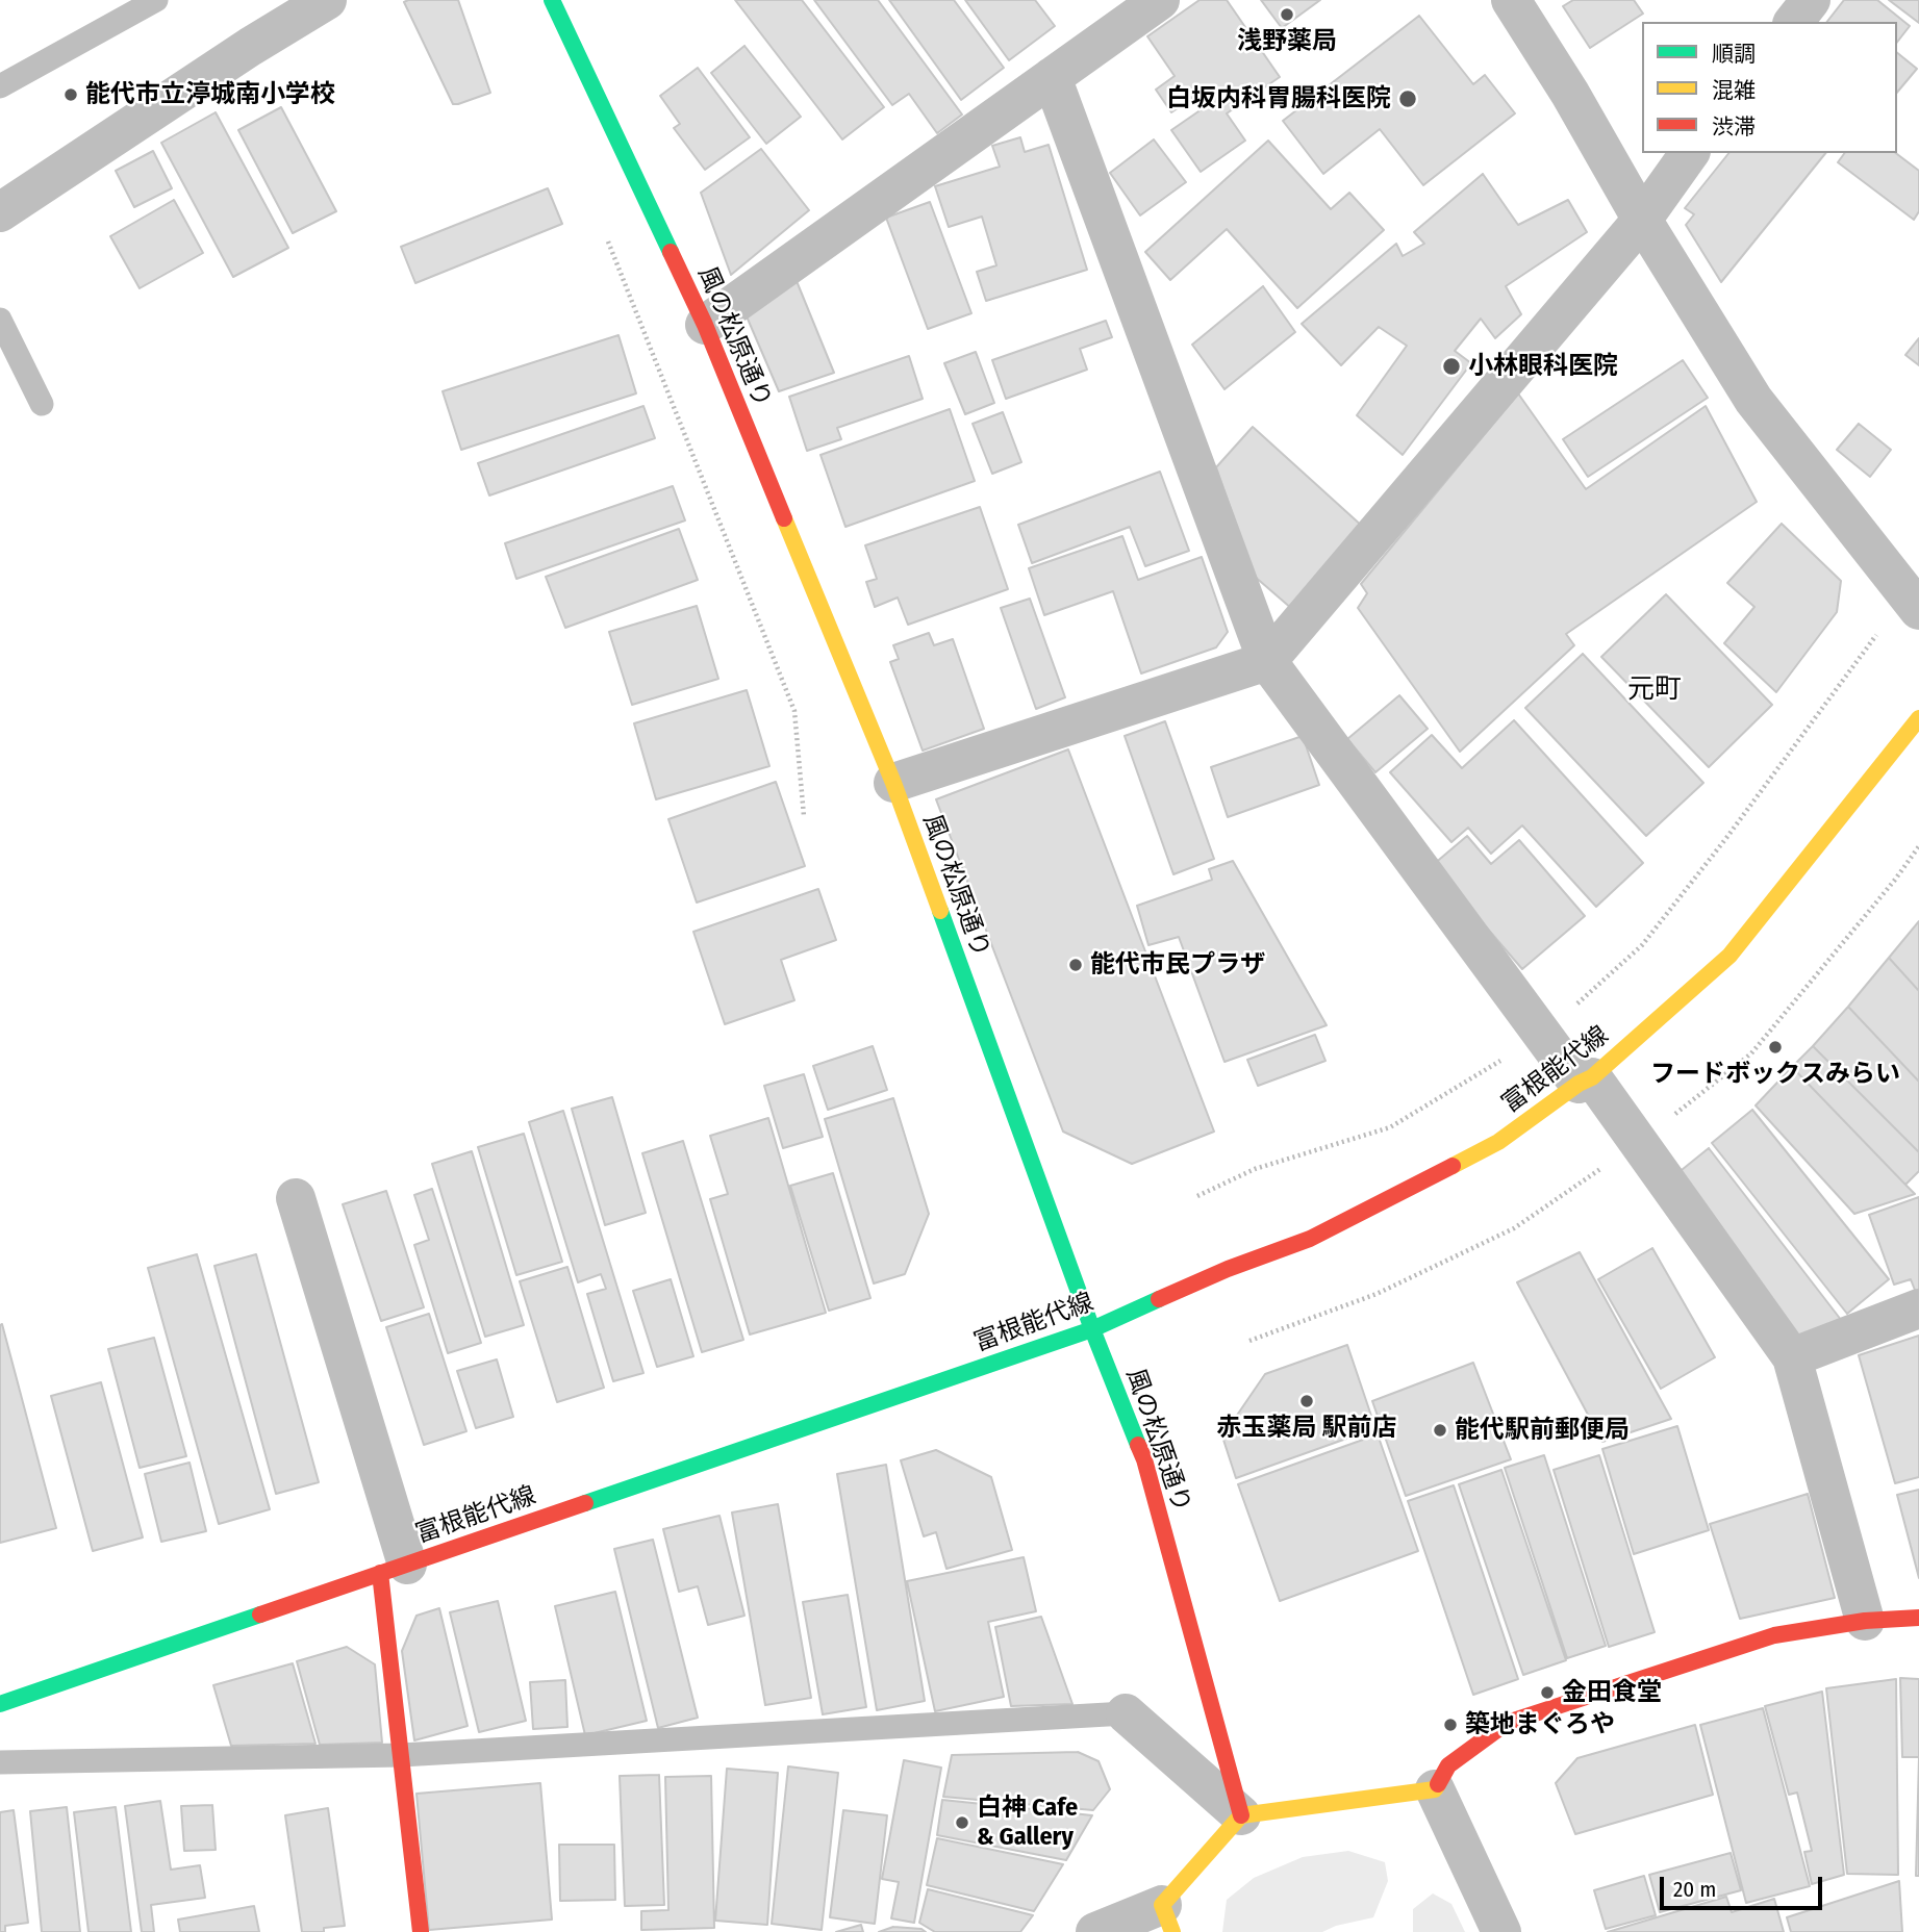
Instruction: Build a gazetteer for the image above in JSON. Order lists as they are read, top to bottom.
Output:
{
  "streets": {
    "street": ["風の松原通り", "富根能代線"]
  },
  "crossings": [
    ["風の松原通り", "富根能代線"]
  ],
  "districts": ["元町"],
  "places": [
    "浅野薬局",
    "能代市立渟城南小学校",
    "白坂内科胃腸科医院",
    "小林眼科医院",
    "能代市民プラザ",
    "フードボックスみらい",
    "赤玉薬局 駅前店",
    "能代駅前郵便局",
    "金田食堂",
    "築地まぐろや",
    "白神 Cafe & Gallery"
  ],
  "legend": ["順調", "混雑", "渋滞"],
  "scale_bar": "20 m"
}
